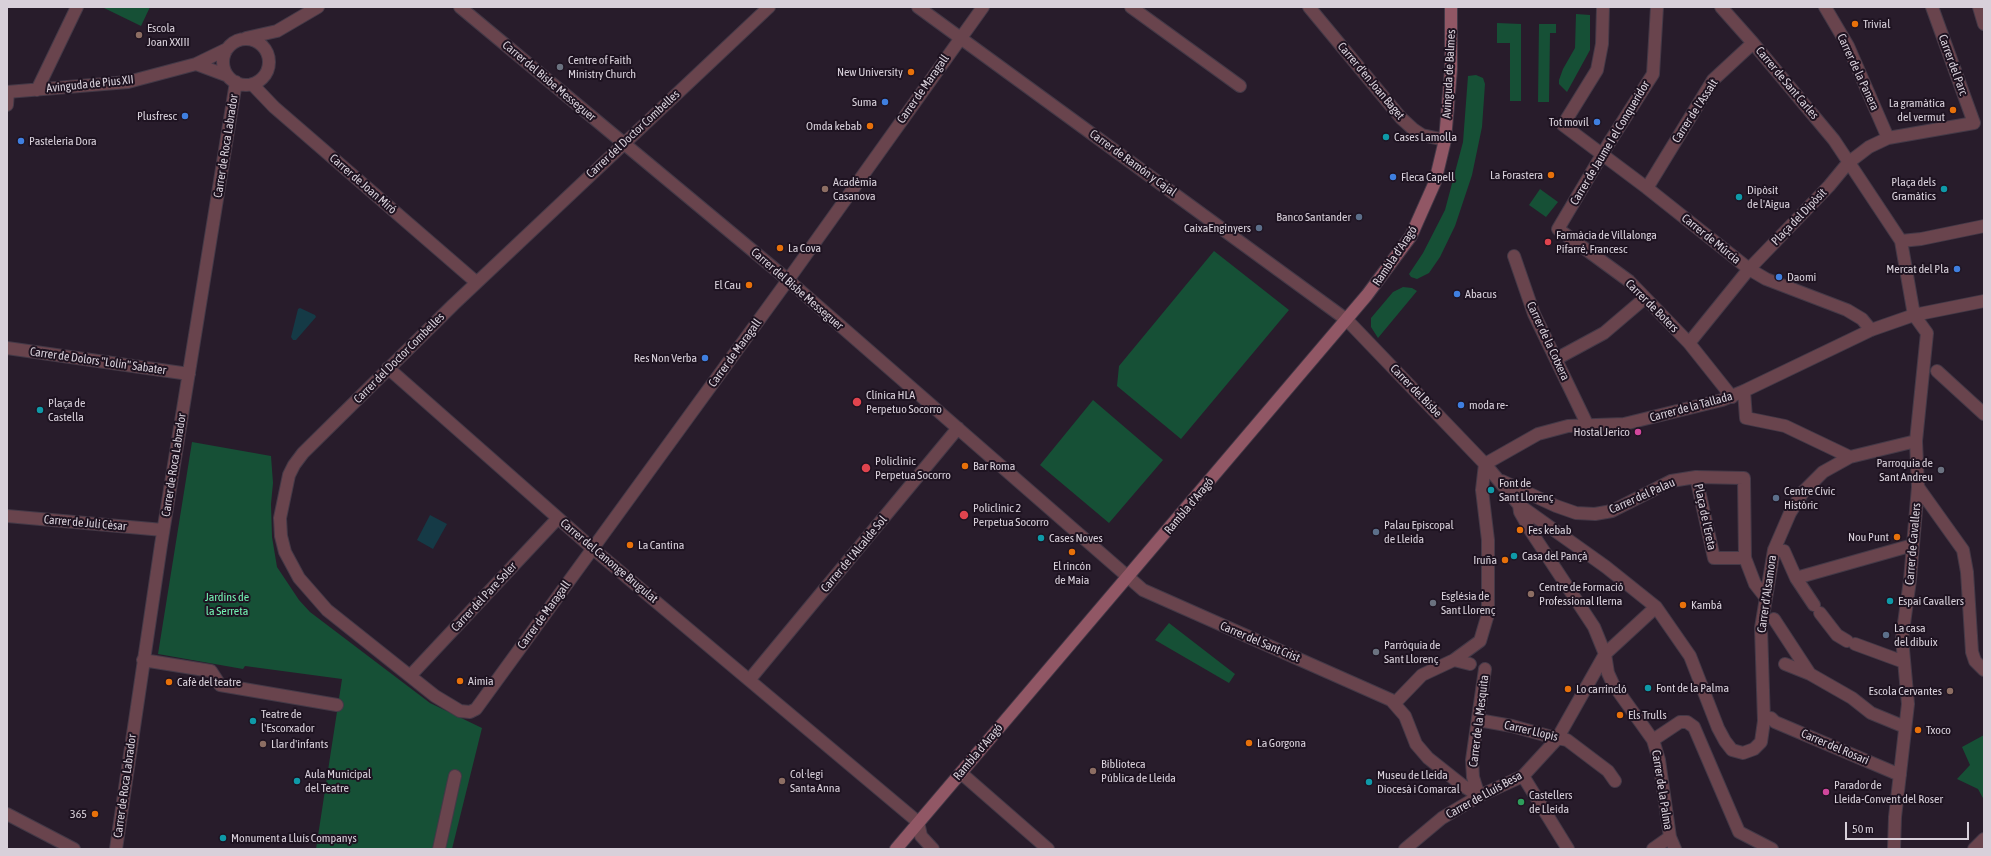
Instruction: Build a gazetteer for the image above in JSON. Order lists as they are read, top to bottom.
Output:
{
  "streets": {
    "main road": ["Avinguda de Balmes", "Rambla d'Aragó"],
    "street": [
      "Carrer del Parc",
      "Carrer de la Panera",
      "Carrer del Bisbe Messeguer",
      "Carrer d'en Joan Baget",
      "Carrer de Sant Carles",
      "Avinguda de Pius XII",
      "Carrer de Maragall",
      "Carrer de l'Assalt",
      "Carrer del Doctor Combelles",
      "Carrer de Jaume I el Conqueridor",
      "Carrer de Roca Labrador",
      "Carrer de Ramón y Cajal",
      "Carrer de Joan Miró",
      "Plaça del Dipòsit",
      "Carrer de Múrcia",
      "Carrer de Boters",
      "Carrer de la Cotxera",
      "Carrer de Dolors \"Lolin\" Sabater",
      "Carrer del Bisbe",
      "Carrer de la Tallada",
      "Carrer del Palau",
      "Plaça de l'Ereta",
      "Carrer de Juli Cèsar",
      "Carrer de Cavallers",
      "Carrer de l'Alcalde Sol",
      "Carrer del Canonge Brugulat",
      "Carrer d'Alsamora",
      "Carrer del Pare Soler",
      "Carrer del Sant Crist",
      "Carrer de la Mesquita",
      "Carrer Llopis",
      "Carrer del Rosari",
      "Carrer de la Palma",
      "Carrer de Lluís Besa"
    ]
  },
  "crossings": [
    ["Carrer del Parc", "Carrer de la Panera"],
    ["Avinguda de Balmes", "Carrer d'en Joan Baget"],
    ["Avinguda de Balmes", "Rambla d'Aragó"],
    ["Carrer del Bisbe Messeguer", "Carrer de Maragall"],
    ["Carrer del Bisbe Messeguer", "Carrer del Doctor Combelles"],
    ["Carrer del Bisbe Messeguer", "Rambla d'Aragó"],
    ["Carrer del Bisbe Messeguer", "Carrer de l'Alcalde Sol"],
    ["Carrer del Bisbe Messeguer", "Carrer del Sant Crist"],
    ["Carrer d'en Joan Baget", "Rambla d'Aragó"],
    ["Carrer de Sant Carles", "Carrer de l'Assalt"],
    ["Carrer de Sant Carles", "Plaça del Dipòsit"],
    ["Avinguda de Pius XII", "Carrer de Roca Labrador"],
    ["Avinguda de Pius XII", "Carrer de Joan Miró"],
    ["Carrer de Maragall", "Carrer del Doctor Combelles"],
    ["Carrer de Maragall", "Carrer de Ramón y Cajal"],
    ["Carrer de Maragall", "Carrer del Canonge Brugulat"],
    ["Carrer de l'Assalt", "Carrer de Múrcia"],
    ["Carrer del Doctor Combelles", "Carrer de Joan Miró"],
    ["Carrer del Doctor Combelles", "Carrer del Canonge Brugulat"],
    ["Carrer del Doctor Combelles", "Carrer del Pare Soler"],
    ["Carrer de Jaume I el Conqueridor", "Carrer de Múrcia"],
    ["Carrer de Jaume I el Conqueridor", "Carrer de Boters"],
    ["Carrer de Roca Labrador", "Carrer de Joan Miró"],
    ["Carrer de Roca Labrador", "Carrer de Dolors \"Lolin\" Sabater"],
    ["Carrer de Roca Labrador", "Carrer de Juli Cèsar"],
    ["Carrer de Ramón y Cajal", "Rambla d'Aragó"],
    ["Carrer de Ramón y Cajal", "Carrer del Bisbe"],
    ["Plaça del Dipòsit", "Carrer de Múrcia"],
    ["Plaça del Dipòsit", "Carrer de Boters"],
    ["Carrer de Múrcia", "Carrer de la Tallada"],
    ["Rambla d'Aragó", "Carrer del Bisbe"],
    ["Rambla d'Aragó", "Carrer del Canonge Brugulat"],
    ["Rambla d'Aragó", "Carrer del Sant Crist"],
    ["Carrer de Boters", "Carrer de la Tallada"],
    ["Carrer de la Cotxera", "Carrer de la Tallada"],
    ["Carrer del Bisbe", "Carrer de la Tallada"],
    ["Carrer del Bisbe", "Carrer del Palau"],
    ["Carrer del Bisbe", "Carrer de la Palma"],
    ["Carrer de la Tallada", "Carrer de Cavallers"],
    ["Carrer del Palau", "Plaça de l'Ereta"],
    ["Plaça de l'Ereta", "Carrer d'Alsamora"],
    ["Carrer de Cavallers", "Carrer d'Alsamora"],
    ["Carrer de Cavallers", "Carrer del Rosari"],
    ["Carrer de l'Alcalde Sol", "Carrer del Canonge Brugulat"],
    ["Carrer del Canonge Brugulat", "Carrer del Pare Soler"],
    ["Carrer d'Alsamora", "Carrer de Lluís Besa"],
    ["Carrer de la Mesquita", "Carrer Llopis"],
    ["Carrer de la Mesquita", "Carrer de Lluís Besa"],
    ["Carrer Llopis", "Carrer de Lluís Besa"],
    ["Carrer de la Palma", "Carrer de Lluís Besa"]
  ],
  "parks": ["Jardins de la Serreta"],
  "places": [
    "Trivial",
    "Escola Joan XXIII",
    "Centre of Faith Ministry Church",
    "New University",
    "Suma",
    "La gramàtica del vermut",
    "Plusfresc",
    "Tot movil",
    "Omda kebab",
    "Cases Lamolla",
    "Pasteleria Dora",
    "La Forastera",
    "Fleca Capell",
    "Acadèmia Casanova",
    "Plaça dels Gramàtics",
    "Dipòsit de l'Aigua",
    "Banco Santander",
    "CaixaEnginyers",
    "Farmàcia de Villalonga Pifarré, Francesc",
    "La Cova",
    "Mercat del Pla",
    "Daomi",
    "El Cau",
    "Abacus",
    "Res Non Verba",
    "Clínica HLA Perpetuo Socorro",
    "moda re-",
    "Plaça de Castella",
    "Hostal Jerico",
    "Bar Roma",
    "Policlinic Perpetua Socorro",
    "Parroquia de Sant Andreu",
    "Font de Sant Llorenç",
    "Centre Cívic Històric",
    "Policlinic 2 Perpetua Socorro",
    "Fes kebab",
    "Palau Episcopal de Lleida",
    "Nou Punt",
    "Cases Noves",
    "La Cantina",
    "El rincón de Maia",
    "Casa del Pançà",
    "Iruña",
    "Centre de Formació Professional Ilerna",
    "Espai Cavallers",
    "Església de Sant Llorenç",
    "Kambá",
    "La casa del dibuix",
    "Parròquia de Sant Llorenç",
    "Aimia",
    "Cafè del teatre",
    "Font de la Palma",
    "Lo carrincló",
    "Escola Cervantes",
    "Els Trulls",
    "Teatre de l'Escorxador",
    "Txoco",
    "La Gorgona",
    "Llar d'infants",
    "Biblioteca Pública de Lleida",
    "Aula Municipal del Teatre",
    "Col·legi Santa Anna",
    "Museu de Lleida Diocesà i Comarcal",
    "Parador de Lleida-Convent del Roser",
    "Castellers de Lleida",
    "365",
    "Monument a Lluís Companys"
  ],
  "scale_bar": "50 m"
}
